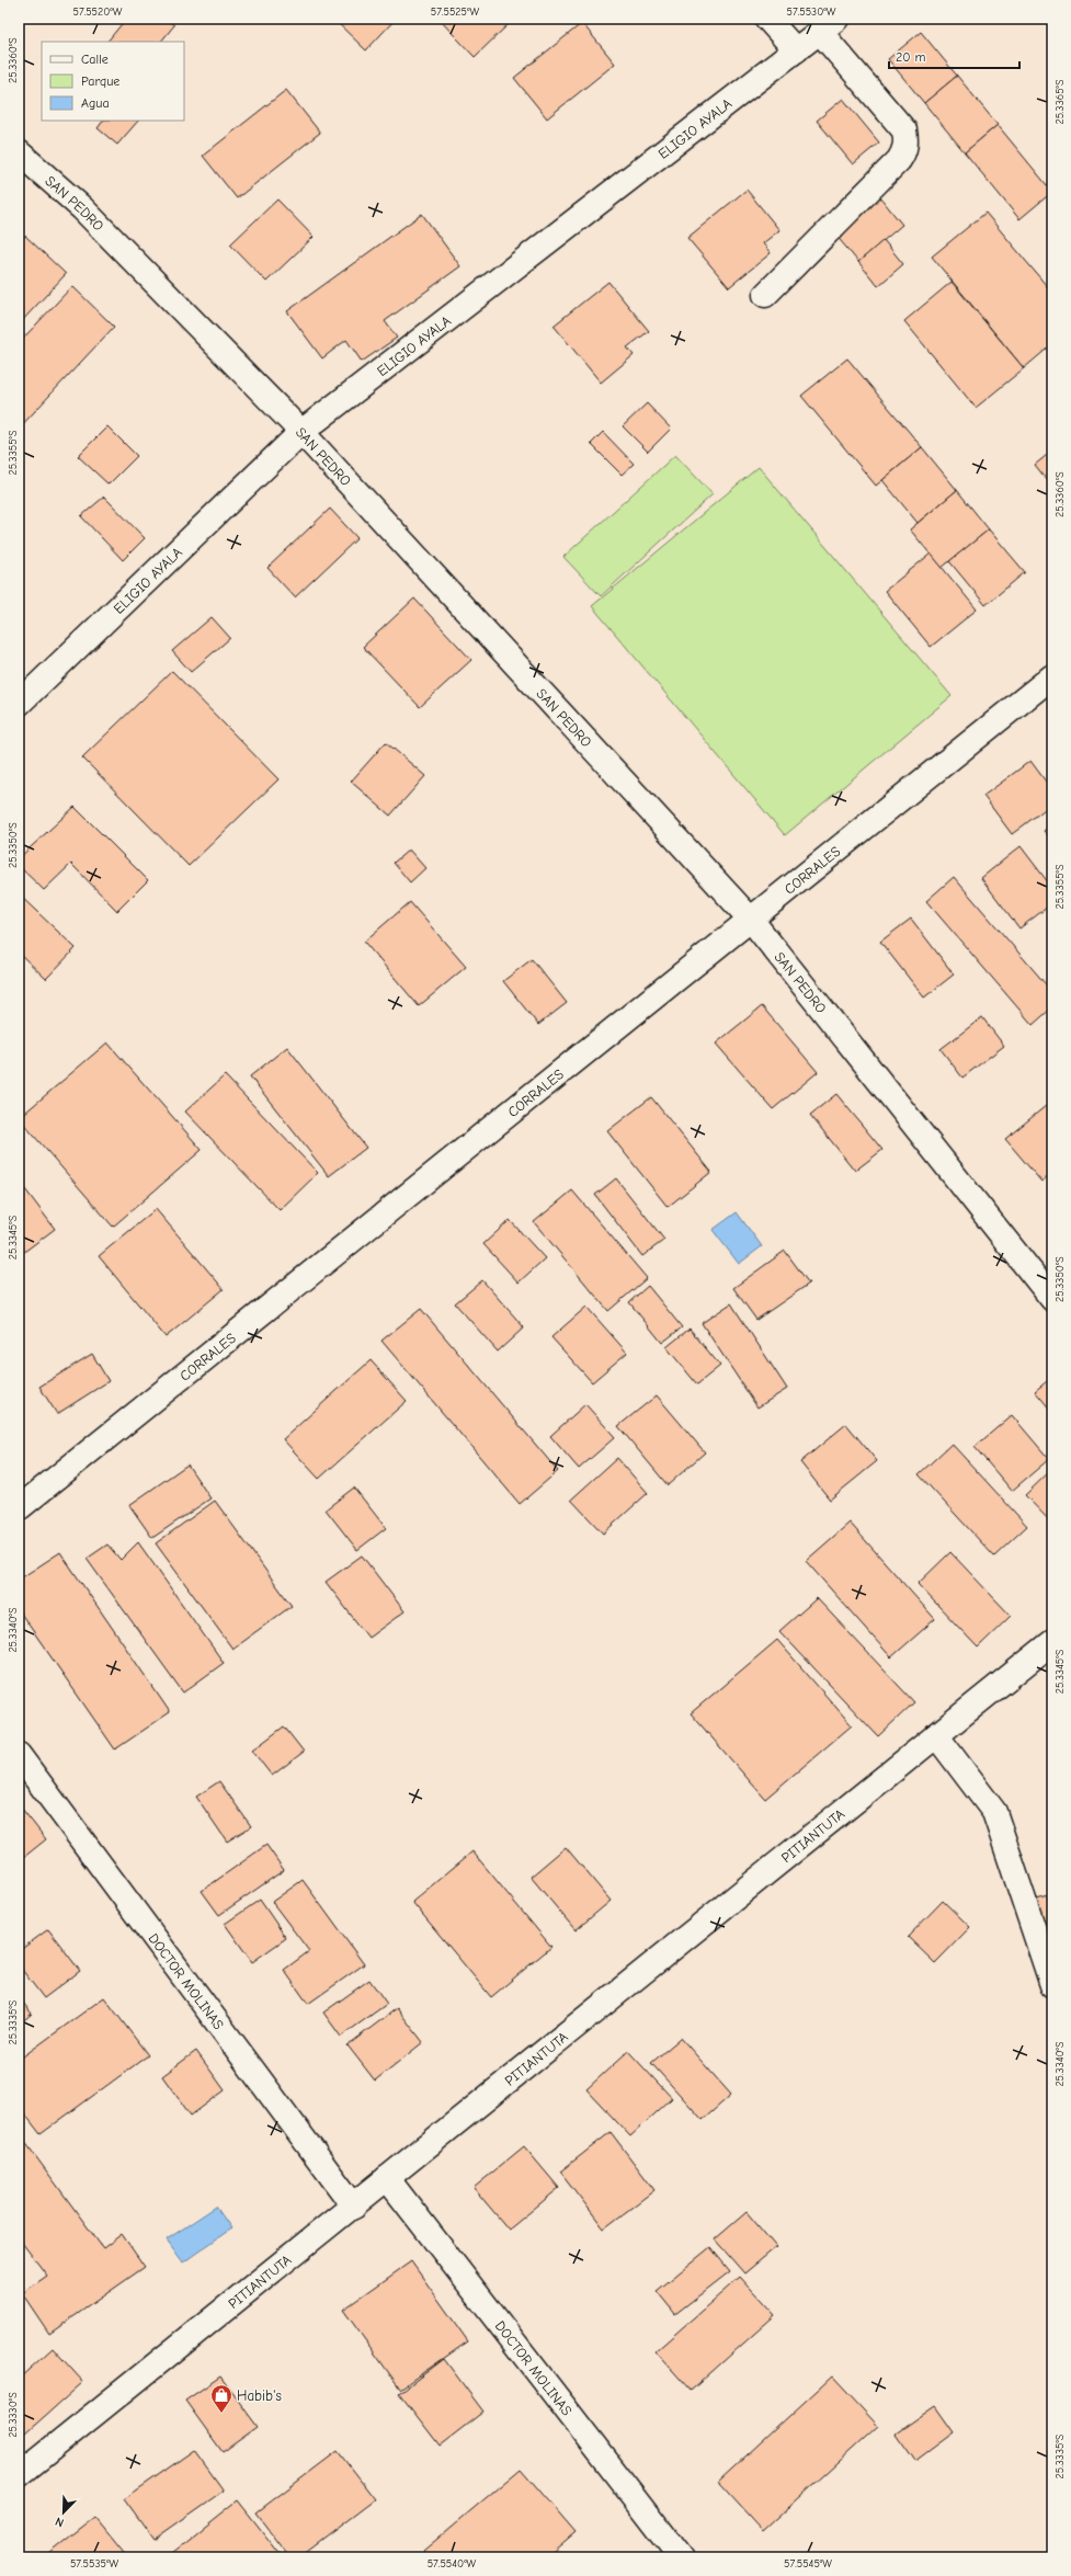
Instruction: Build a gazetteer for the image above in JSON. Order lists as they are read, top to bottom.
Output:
{
  "streets": {
    "street": [
      "ELIGIO AYALA",
      "SAN PEDRO",
      "CORRALES",
      "PITIANTUTA",
      "DOCTOR MOLINAS"
    ]
  },
  "crossings": [
    ["ELIGIO AYALA", "SAN PEDRO"],
    ["SAN PEDRO", "CORRALES"],
    ["PITIANTUTA", "DOCTOR MOLINAS"]
  ],
  "places": {
    "shop": ["Habib's"]
  },
  "legend": ["Calle", "Parque", "Agua"],
  "scale_bar": "20 m",
  "north": "bottom left",
  "coordinates": [
    "57.5520°W",
    "57.5525°W",
    "57.5530°W",
    "25.3360°S",
    "25.3365°S",
    "25.3355°S",
    "25.3350°S",
    "25.3345°S",
    "25.3340°S",
    "25.3335°S",
    "25.3330°S",
    "57.5535°W",
    "57.5540°W",
    "57.5545°W"
  ]
}
